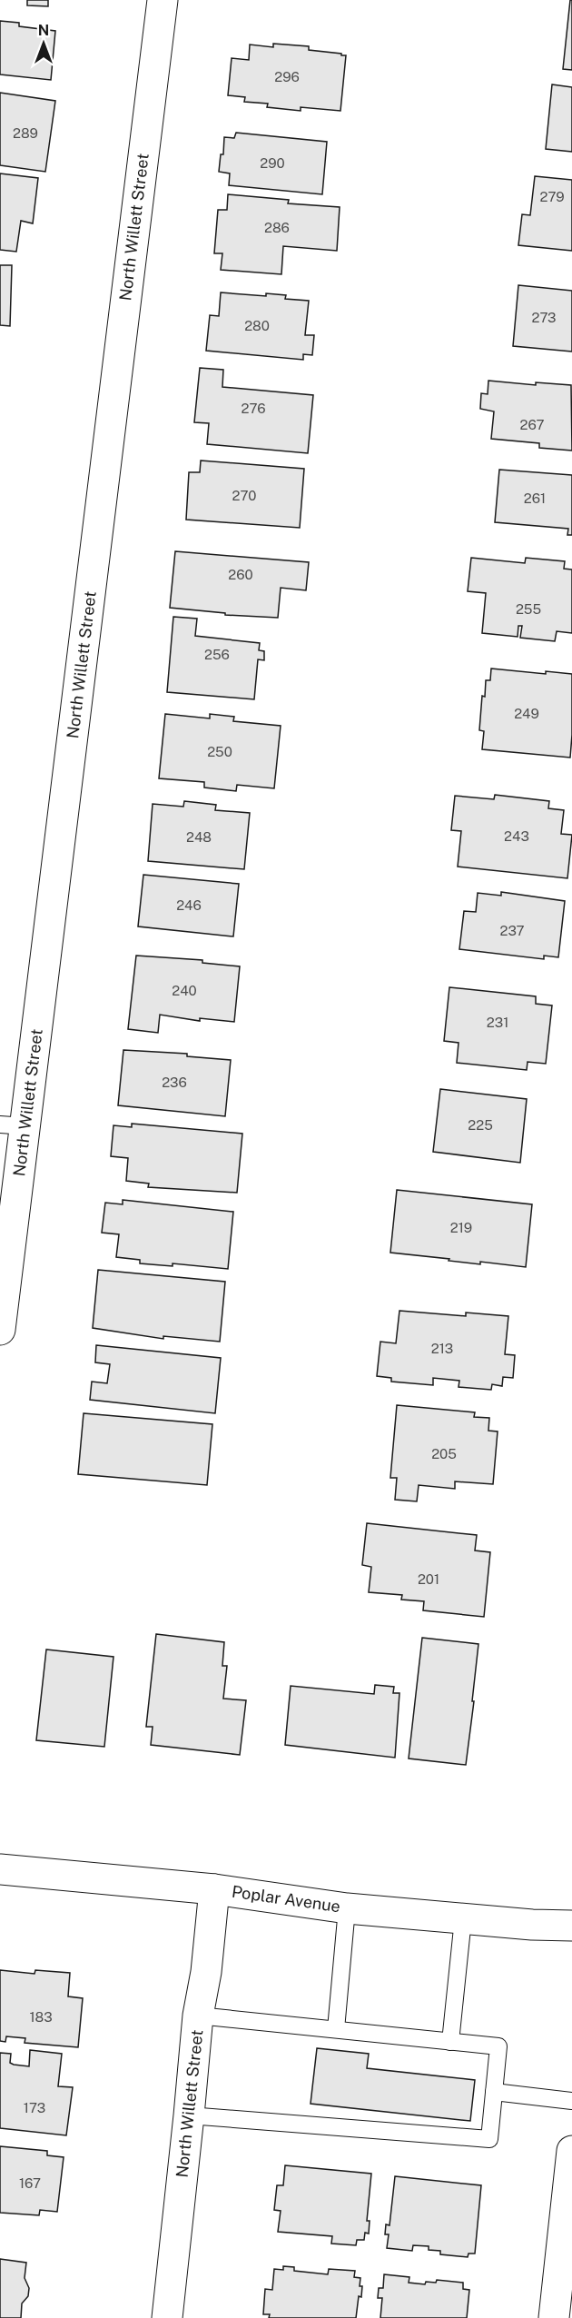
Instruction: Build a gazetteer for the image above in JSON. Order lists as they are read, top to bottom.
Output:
{
  "streets": {
    "street": ["North Willett Street", "Poplar Avenue"]
  },
  "crossings": [
    ["North Willett Street", "Poplar Avenue"]
  ],
  "house_numbers": [
    "296",
    "289",
    "290",
    "279",
    "286",
    "273",
    "280",
    "276",
    "267",
    "270",
    "261",
    "260",
    "255",
    "256",
    "249",
    "250",
    "243",
    "248",
    "246",
    "237",
    "240",
    "231",
    "236",
    "225",
    "219",
    "213",
    "205",
    "201",
    "183",
    "173",
    "167"
  ],
  "north": "top"
}
